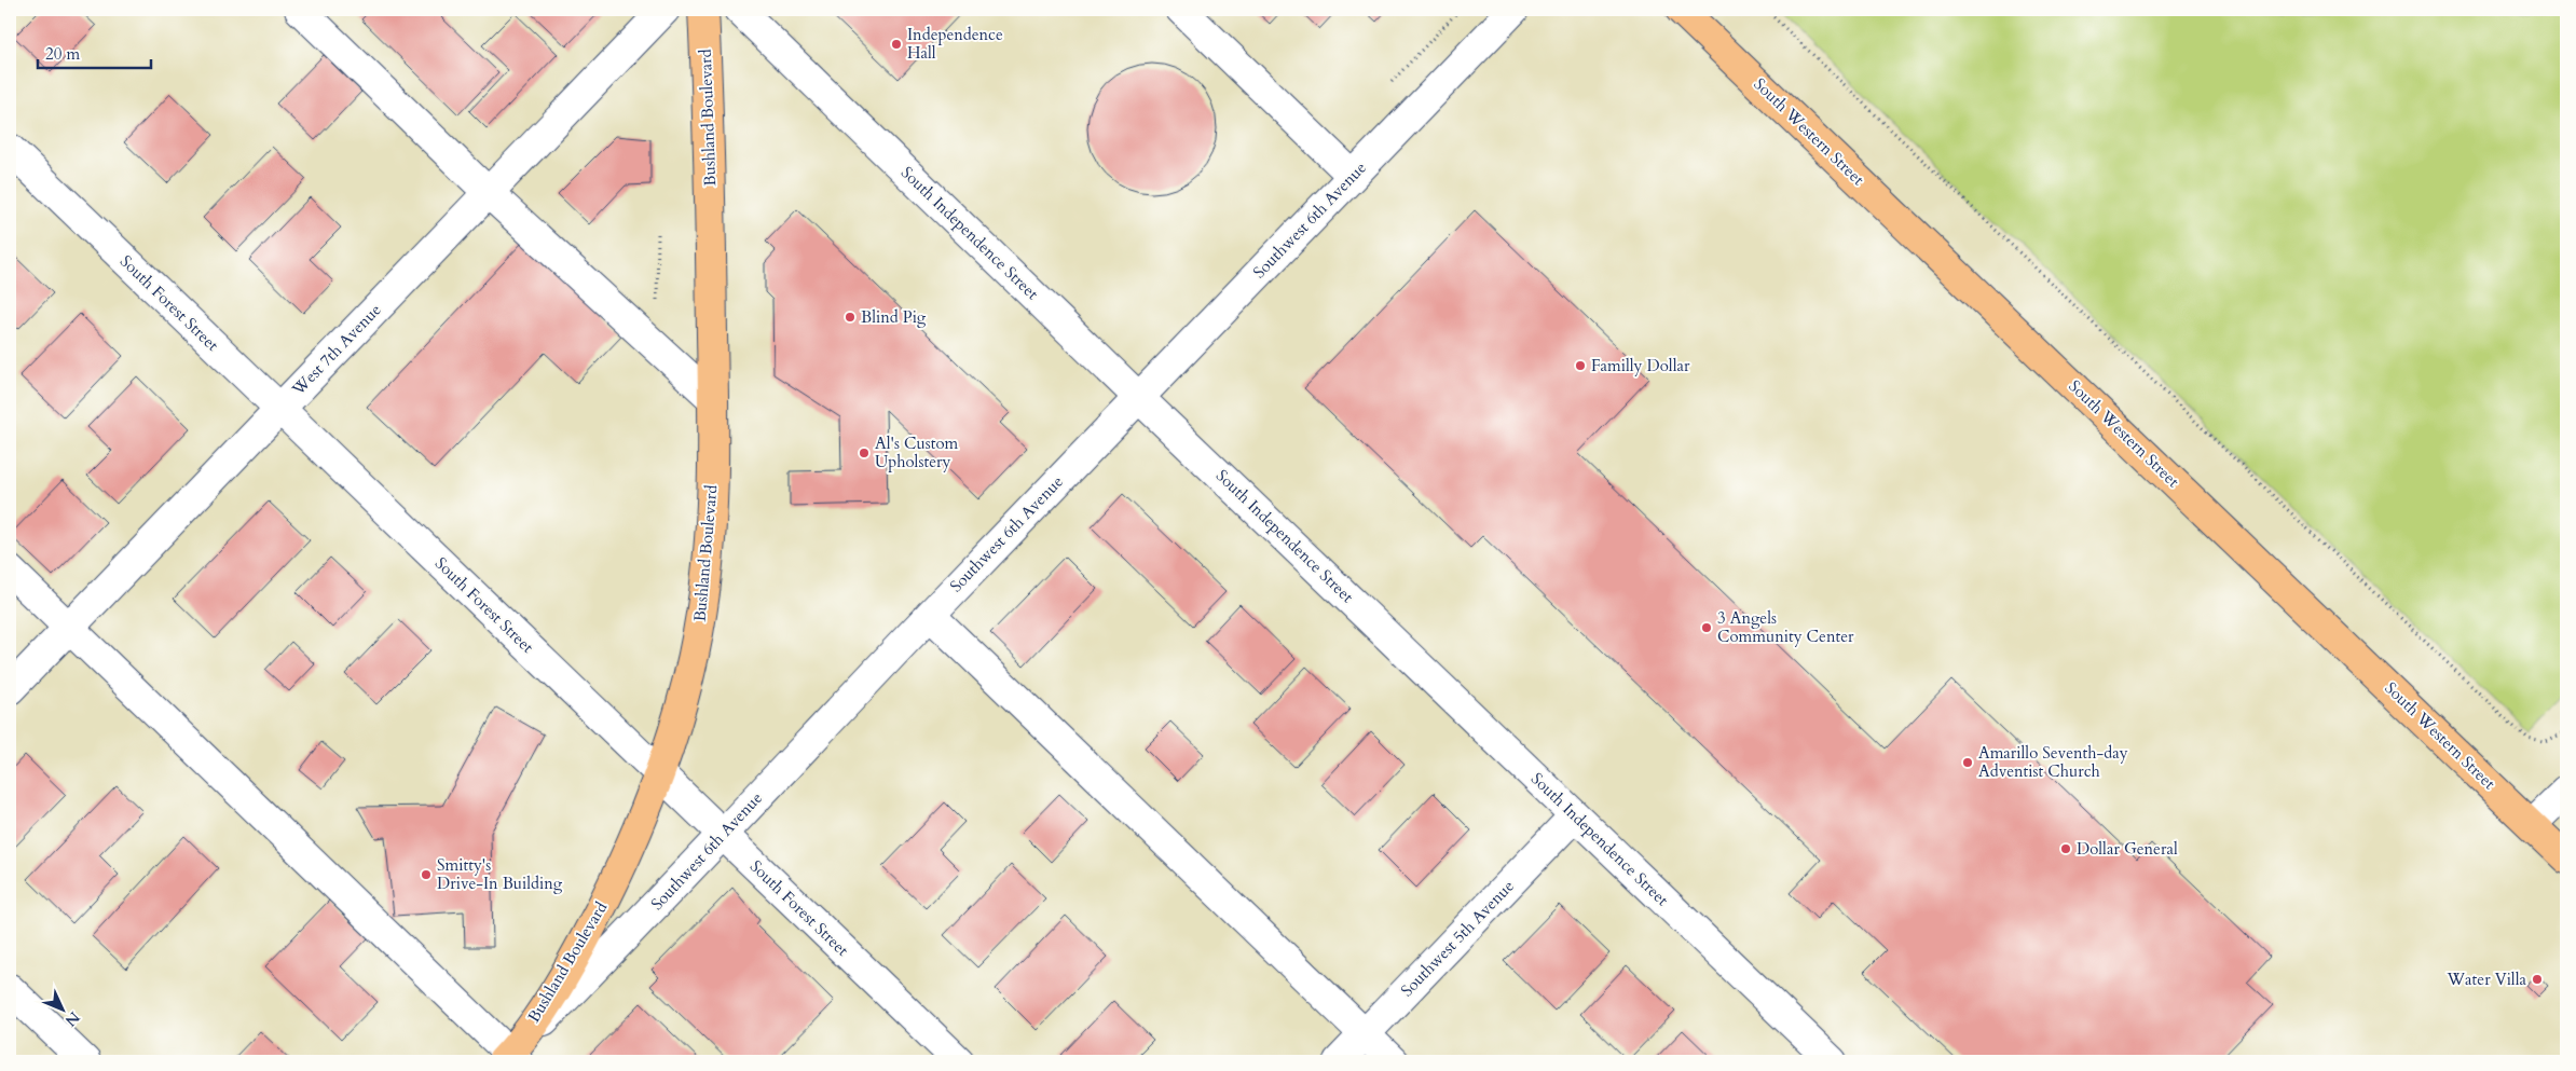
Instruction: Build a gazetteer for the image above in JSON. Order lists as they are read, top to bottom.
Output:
{
  "streets": {
    "main road": ["Bushland Boulevard", "South Western Street"],
    "street": [
      "Southwest 6th Avenue",
      "South Independence Street",
      "South Forest Street",
      "West 7th Avenue",
      "Southwest 5th Avenue"
    ]
  },
  "crossings": [
    ["Bushland Boulevard", "Southwest 6th Avenue"],
    ["Bushland Boulevard", "South Forest Street"],
    ["Southwest 6th Avenue", "South Independence Street"],
    ["Southwest 6th Avenue", "South Forest Street"],
    ["South Independence Street", "Southwest 5th Avenue"],
    ["South Forest Street", "West 7th Avenue"]
  ],
  "places": [
    "Independence Hall",
    "Blind Pig",
    "Familly Dollar",
    "Al's Custom Upholstery",
    "3 Angels Community Center",
    "Amarillo Seventh-day Adventist Church",
    "Dollar General",
    "Smitty's Drive-In Building",
    "Water Villa"
  ],
  "scale_bar": "20 m",
  "north": "bottom right"
}
